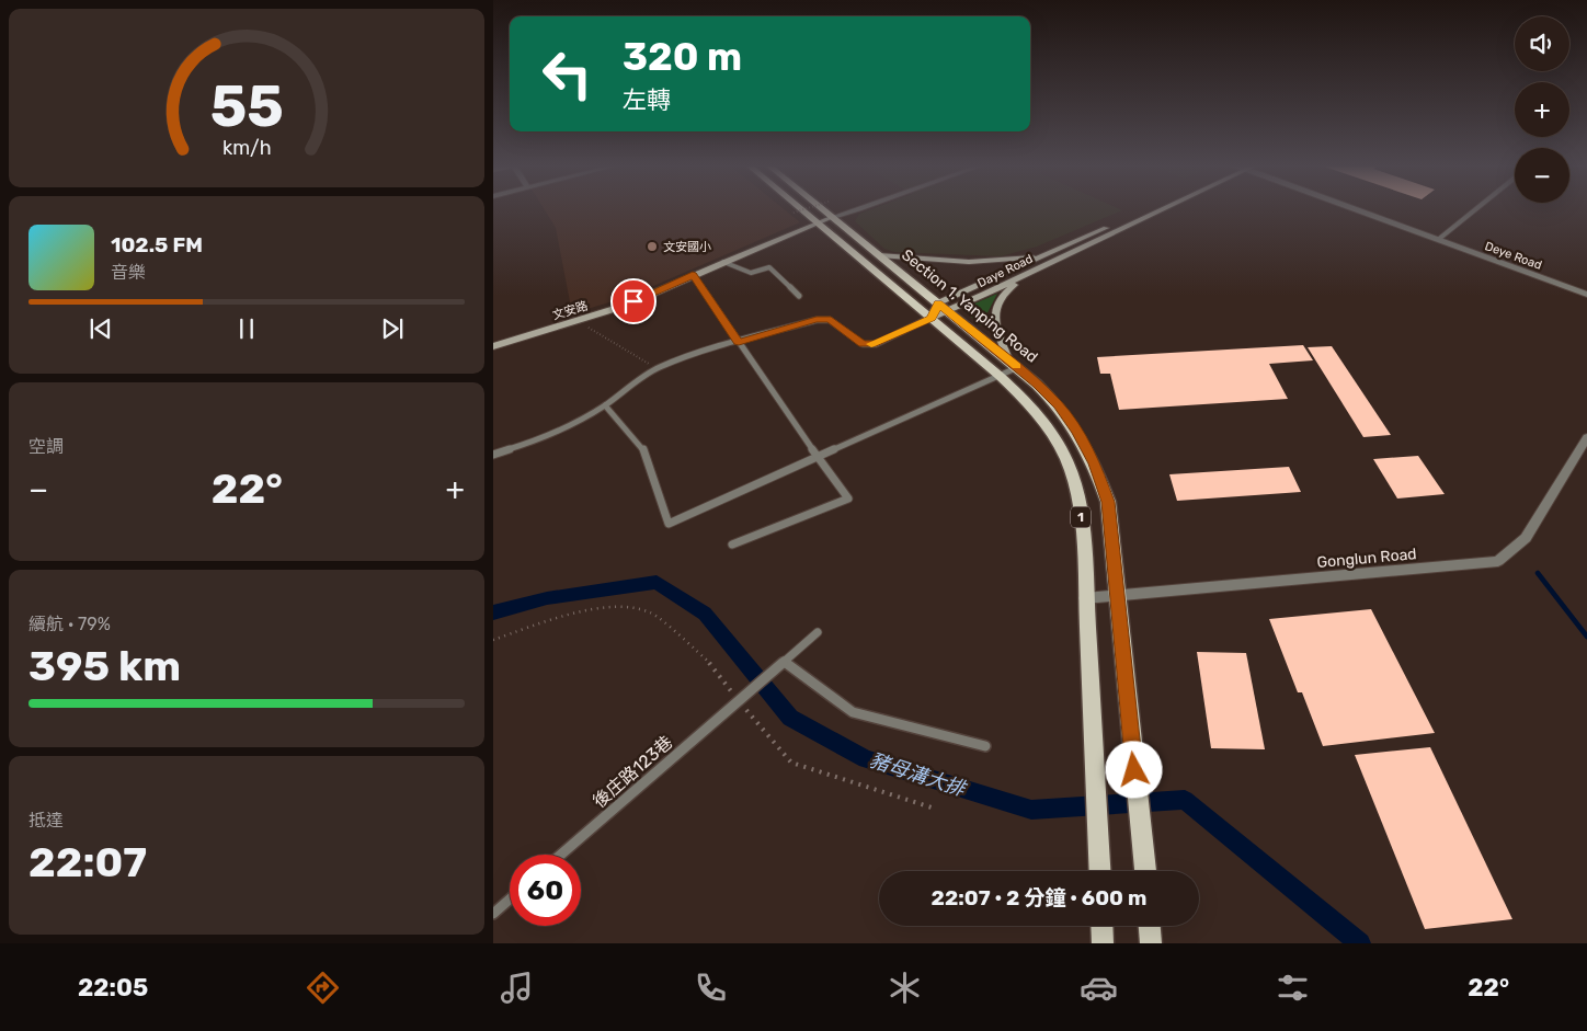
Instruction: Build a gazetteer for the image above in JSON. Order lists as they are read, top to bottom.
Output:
{
  "streets": {
    "main road": [
      "Daye Road",
      "Section 1, Yanping Road",
      "文安路",
      "1"
    ],
    "street": ["Deye Road", "Gonglun Road"],
    "lane": ["後庄路123巷"]
  },
  "crossings": [
    ["Daye Road", "Section 1, Yanping Road"],
    ["Daye Road", "1"],
    ["Section 1, Yanping Road", "文安路"],
    ["Section 1, Yanping Road", "Gonglun Road"],
    ["文安路", "1"],
    ["1", "Gonglun Road"]
  ],
  "water": ["豬母溝大排"],
  "places": ["文安國小"],
  "page": {
    "map_buttons": ["+", "−"],
    "turn": ["320 m", "左轉"],
    "song": ["102.5 FM", "音樂"],
    "tile": [
      "空調",
      ["續航 · 79%", "395 km"],
      ["抵達", "22:07"]
    ],
    "heat": ["−", "22°", "+"],
    "limit": "60",
    "trip": "22:07 · 2 分鐘 · 600 m",
    "tabs": ["22:05", "22°"],
    "gauge": ["55", "km/h"]
  }
}
